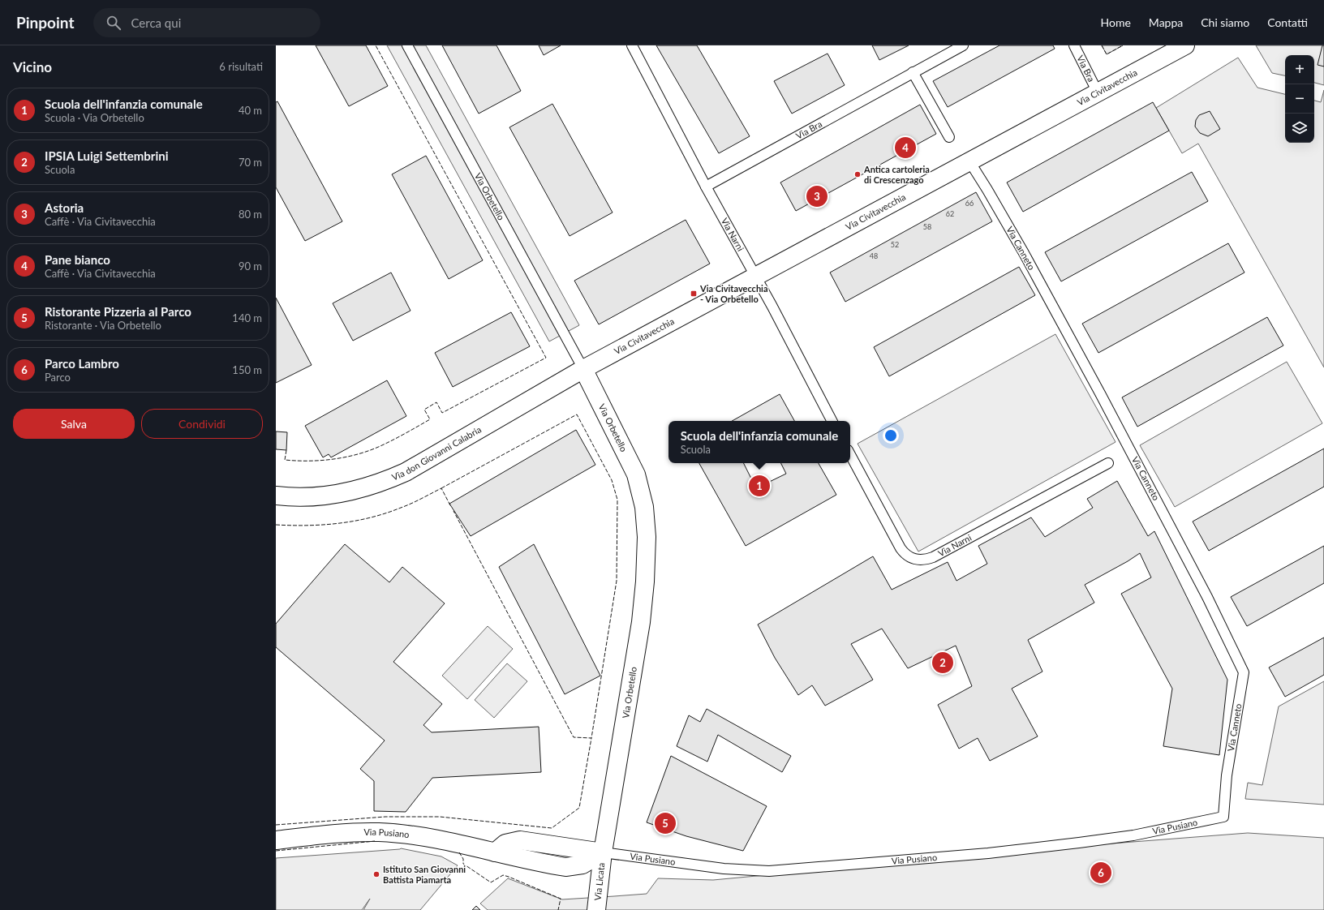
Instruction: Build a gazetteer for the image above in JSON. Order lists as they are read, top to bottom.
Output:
{
  "streets": {
    "street": [
      "Via Civitavecchia",
      "Via Orbetello",
      "Via don Giovanni Calabria",
      "Via Pusiano",
      "Via Licata"
    ],
    "lane": ["Via Bra", "Via Narni", "Via Canneto"]
  },
  "crossings": [
    ["Via Bra", "Via Civitavecchia"],
    ["Via Bra", "Via Narni"],
    ["Via Civitavecchia", "Via Orbetello"],
    ["Via Civitavecchia", "Via Narni"],
    ["Via Civitavecchia", "Via Canneto"],
    ["Via Civitavecchia", "Via don Giovanni Calabria"],
    ["Via Orbetello", "Via don Giovanni Calabria"],
    ["Via Orbetello", "Via Pusiano"],
    ["Via Orbetello", "Via Licata"],
    ["Via Canneto", "Via Pusiano"],
    ["Via Pusiano", "Via Licata"]
  ],
  "places": {
    "other": ["Antica cartoleria di Crescenzago", "Istituto San Giovanni Battista Piamarta"],
    "transit": ["Via Civitavecchia - Via Orbetello"]
  },
  "house_numbers": [
    "66",
    "62",
    "58",
    "52",
    "48"
  ],
  "page": {
    "header": "Pinpoint",
    "search": "Cerca qui",
    "nav": [
      "Home",
      "Mappa",
      "Chi siamo",
      "Contatti"
    ],
    "heading": ["Vicino", "6 risultati"],
    "map_buttons": ["+", "−"],
    "list": [
      {
        "mark": "1",
        "name": "Scuola dell'infanzia comunale",
        "note": "Scuola · Via Orbetello",
        "value": "40 m"
      },
      {
        "mark": "2",
        "name": "IPSIA Luigi Settembrini",
        "note": "Scuola",
        "value": "70 m"
      },
      {
        "mark": "3",
        "name": "Astoria",
        "note": "Caffè · Via Civitavecchia",
        "value": "80 m"
      },
      {
        "mark": "4",
        "name": "Pane bianco",
        "note": "Caffè · Via Civitavecchia",
        "value": "90 m"
      },
      {
        "mark": "5",
        "name": "Ristorante Pizzeria al Parco",
        "note": "Ristorante · Via Orbetello",
        "value": "140 m"
      },
      {
        "mark": "6",
        "name": "Parco Lambro",
        "note": "Parco",
        "value": "150 m"
      }
    ],
    "pins": [
      "4",
      "3",
      "1",
      "2",
      "5",
      "6"
    ],
    "buttons": ["Salva", "Condividi"],
    "popup": ["Scuola dell'infanzia comunale", "Scuola"]
  }
}
